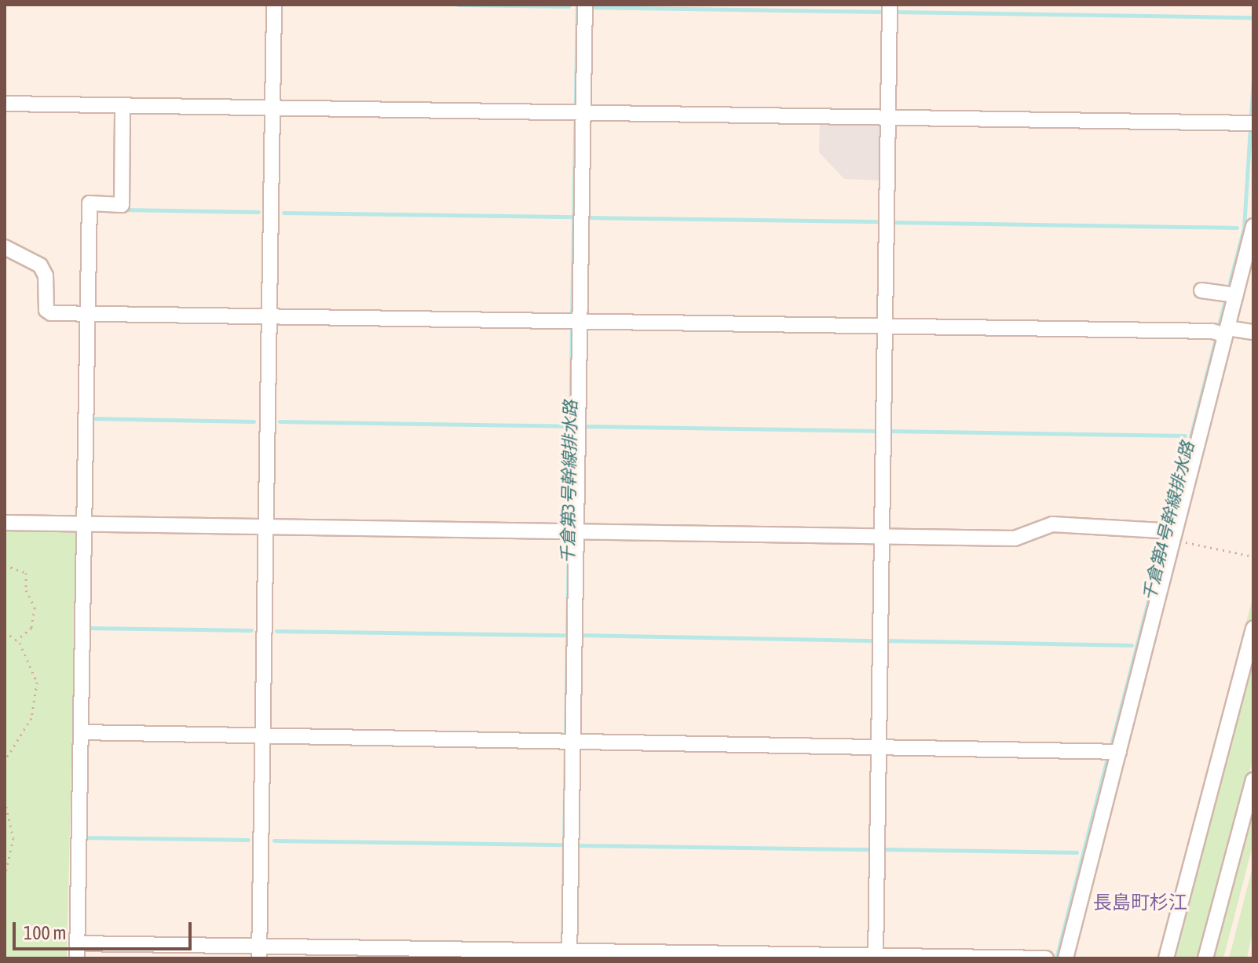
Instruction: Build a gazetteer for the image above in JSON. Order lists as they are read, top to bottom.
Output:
{
  "districts": ["長島町杉江"],
  "water": ["千倉第3号幹線排水路", "千倉第4号幹線排水路"],
  "scale_bar": "100 m"
}
